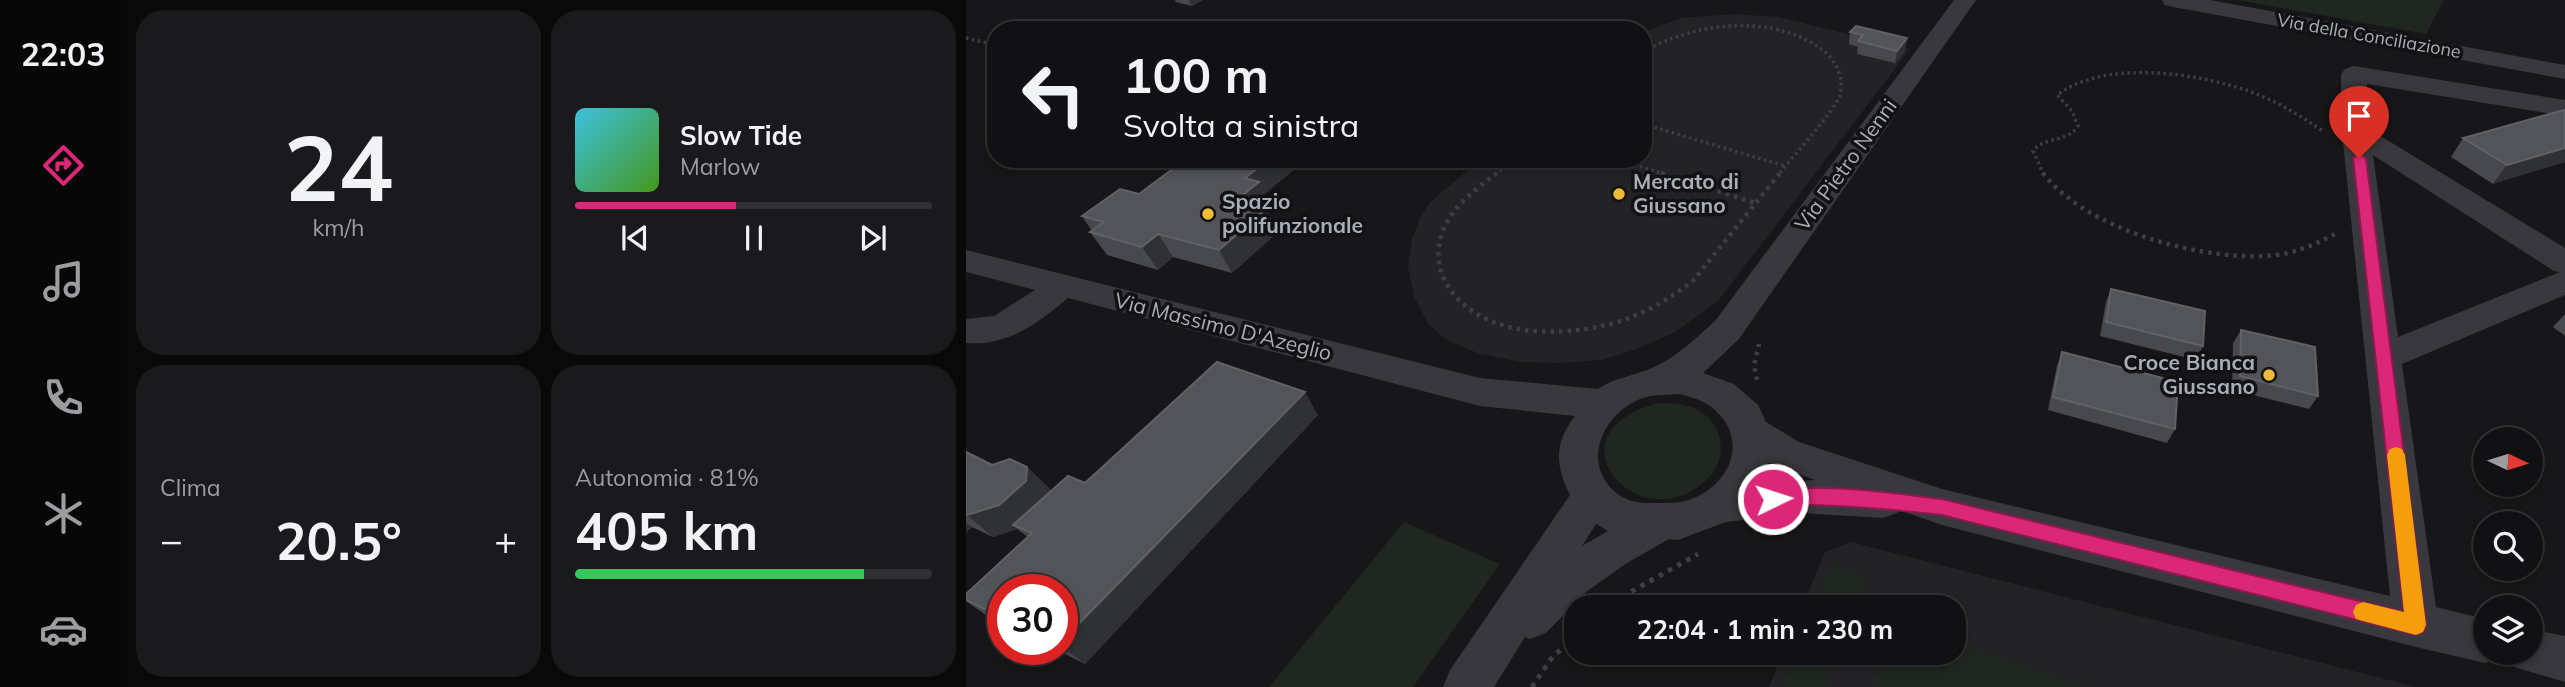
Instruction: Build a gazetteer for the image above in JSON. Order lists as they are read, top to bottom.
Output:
{
  "streets": {
    "street": ["Via della Conciliazione", "Via Pietro Nenni", "Via Massimo D'Azeglio"]
  },
  "crossings": [
    ["Via Pietro Nenni", "Via Massimo D'Azeglio"]
  ],
  "places": ["Mercato di Giussano", "Spazio polifunzionale", "Croce Bianca Giussano"],
  "north": "right",
  "page": {
    "tabs": "22:03",
    "tile": [
      ["24", "km/h"],
      "Clima",
      ["Autonomia · 81%", "405 km"]
    ],
    "turn": ["100 m", "Svolta a sinistra"],
    "song": ["Slow Tide", "Marlow"],
    "heat": ["−", "20.5°", "+"],
    "limit": "30",
    "trip": "22:04 · 1 min · 230 m"
  }
}
